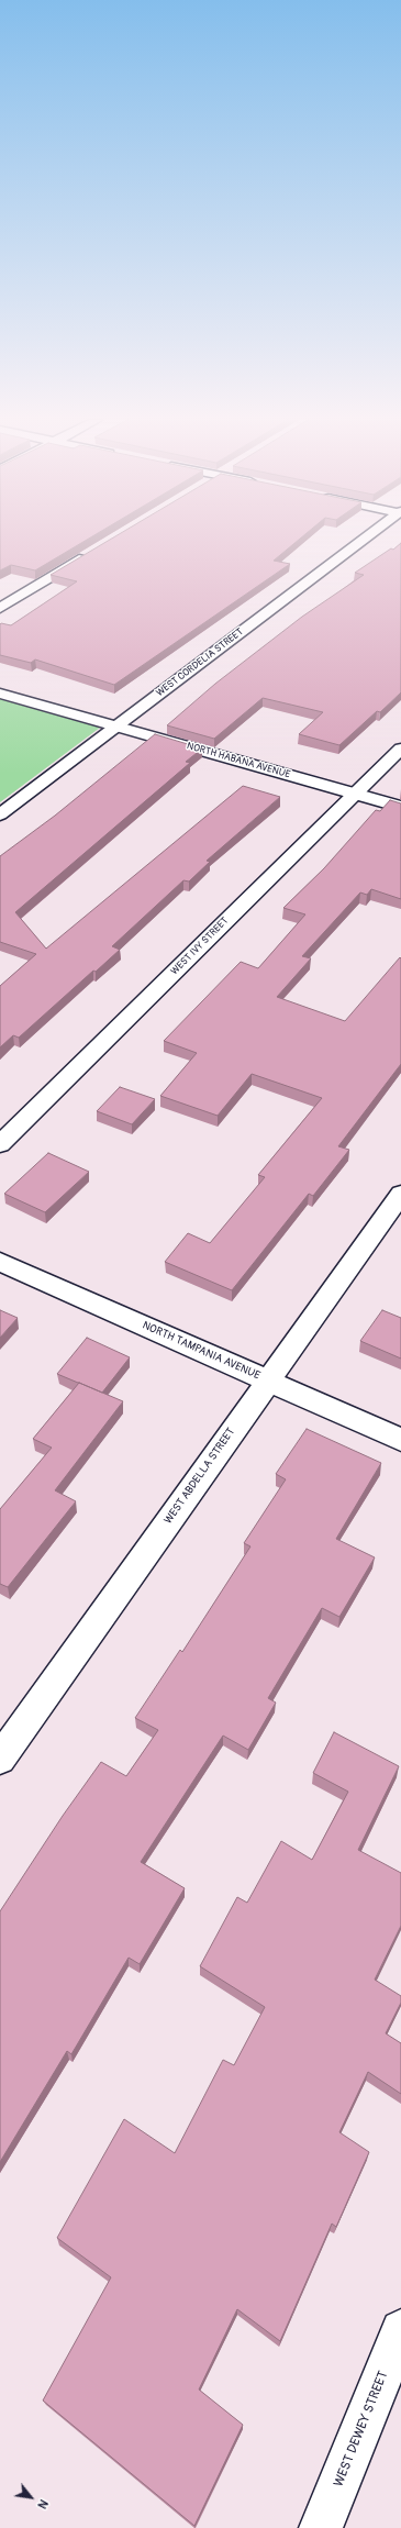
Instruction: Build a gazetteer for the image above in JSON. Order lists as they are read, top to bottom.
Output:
{
  "streets": {
    "street": [
      "WEST CORDELIA STREET",
      "NORTH HABANA AVENUE",
      "WEST IVY STREET",
      "NORTH TAMPANIA AVENUE",
      "WEST ABDELLA STREET",
      "WEST DEWEY STREET"
    ]
  },
  "crossings": [
    ["WEST CORDELIA STREET", "NORTH HABANA AVENUE"],
    ["NORTH HABANA AVENUE", "WEST IVY STREET"],
    ["NORTH TAMPANIA AVENUE", "WEST ABDELLA STREET"]
  ],
  "north": "bottom right"
}
